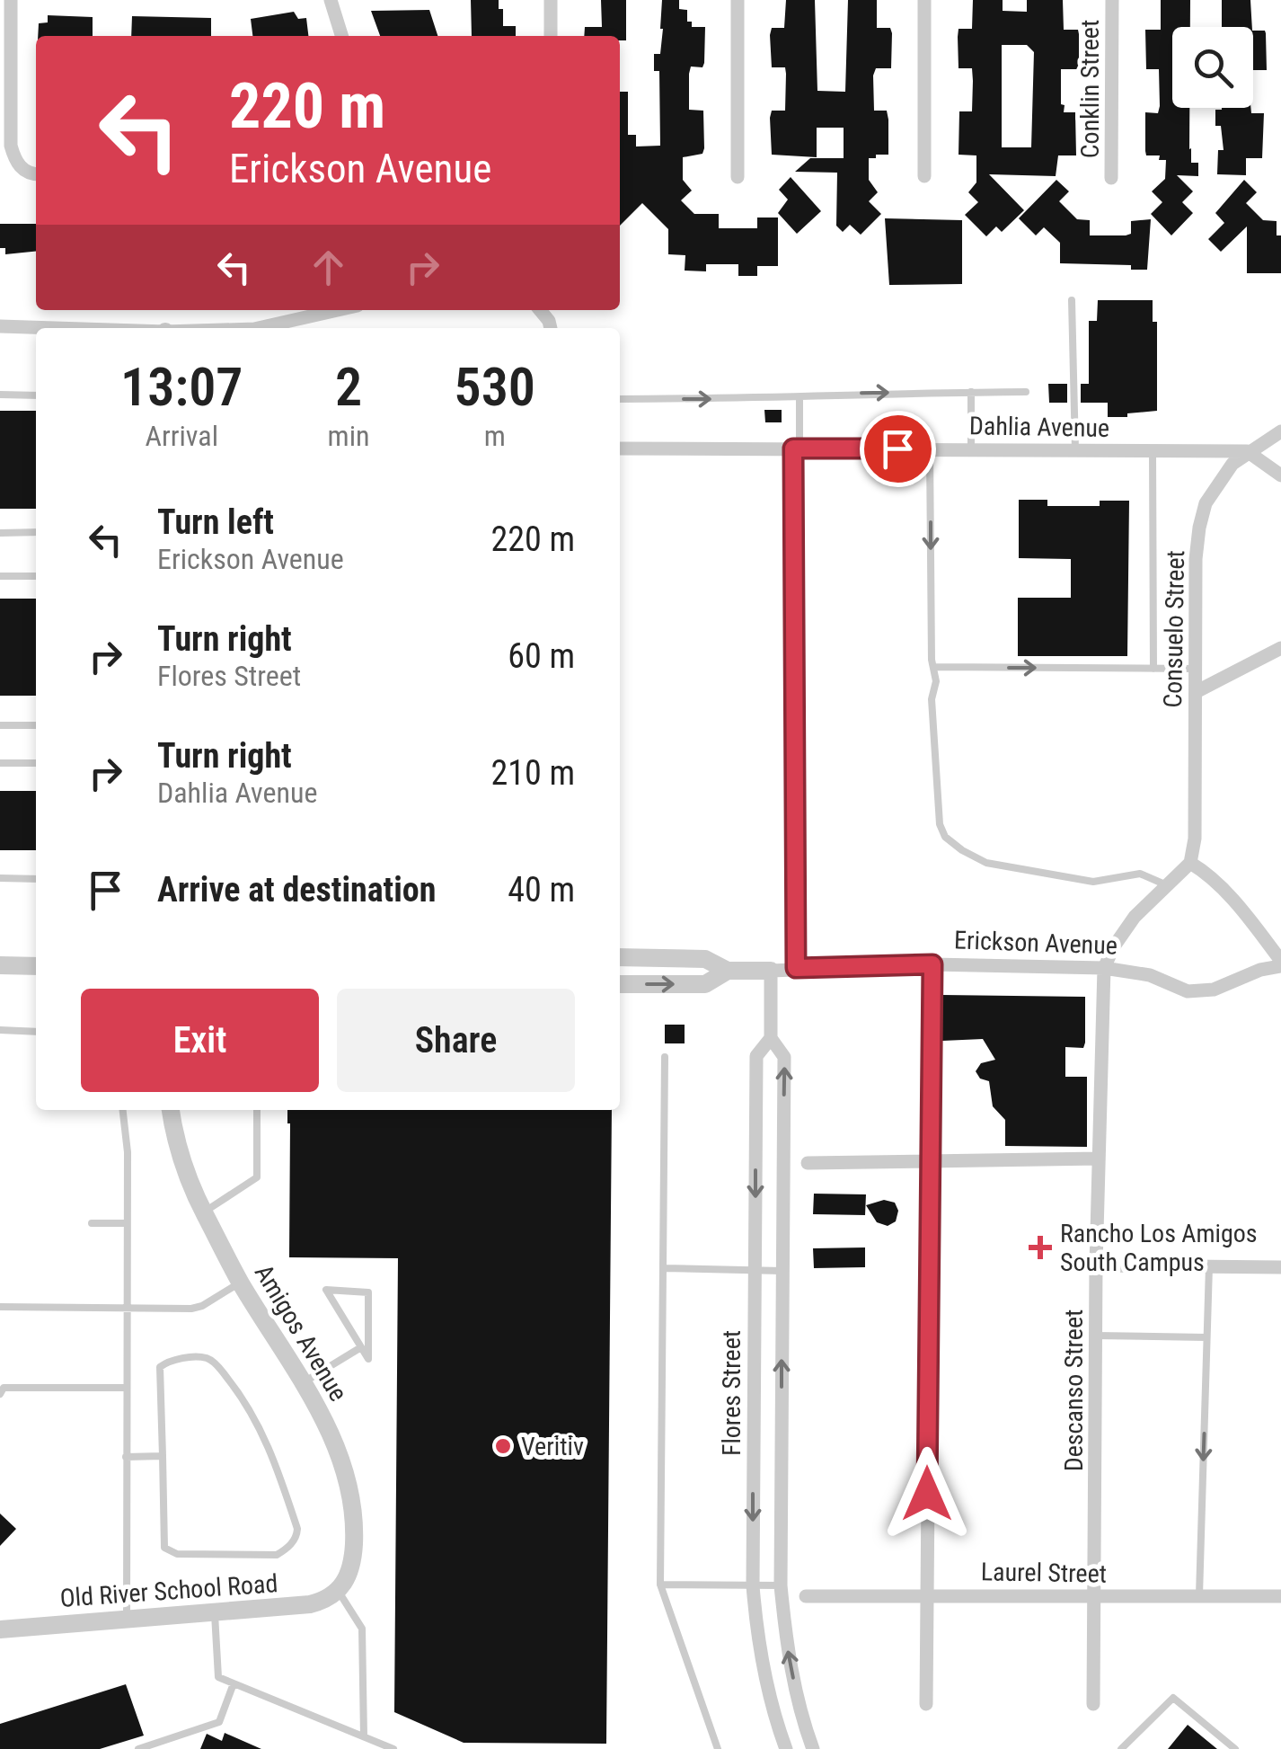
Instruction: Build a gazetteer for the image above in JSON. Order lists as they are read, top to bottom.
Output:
{
  "streets": {
    "street": [
      "Conklin Street",
      "Dahlia Avenue",
      "Consuelo Street",
      "Erickson Avenue",
      "Amigos Avenue",
      "Descanso Street",
      "Flores Street",
      "Laurel Street",
      "Old River School Road"
    ]
  },
  "crossings": [
    ["Dahlia Avenue", "Consuelo Street"],
    ["Erickson Avenue", "Descanso Street"],
    ["Erickson Avenue", "Flores Street"],
    ["Amigos Avenue", "Old River School Road"],
    ["Descanso Street", "Laurel Street"]
  ],
  "places": {
    "health": ["Rancho Los Amigos South Campus"],
    "other": ["Veritiv"]
  },
  "page": {
    "turn": ["220 m", "Erickson Avenue"],
    "eta": [
      "13:07",
      "Arrival",
      "2",
      "min",
      "530",
      "m"
    ],
    "list": [
      {
        "name": "Turn left",
        "note": "Erickson Avenue",
        "value": "220 m"
      },
      {
        "name": "Turn right",
        "note": "Flores Street",
        "value": "60 m"
      },
      {
        "name": "Turn right",
        "note": "Dahlia Avenue",
        "value": "210 m"
      },
      {
        "name": "Arrive at destination",
        "value": "40 m"
      }
    ],
    "buttons": ["Exit", "Share"]
  }
}
